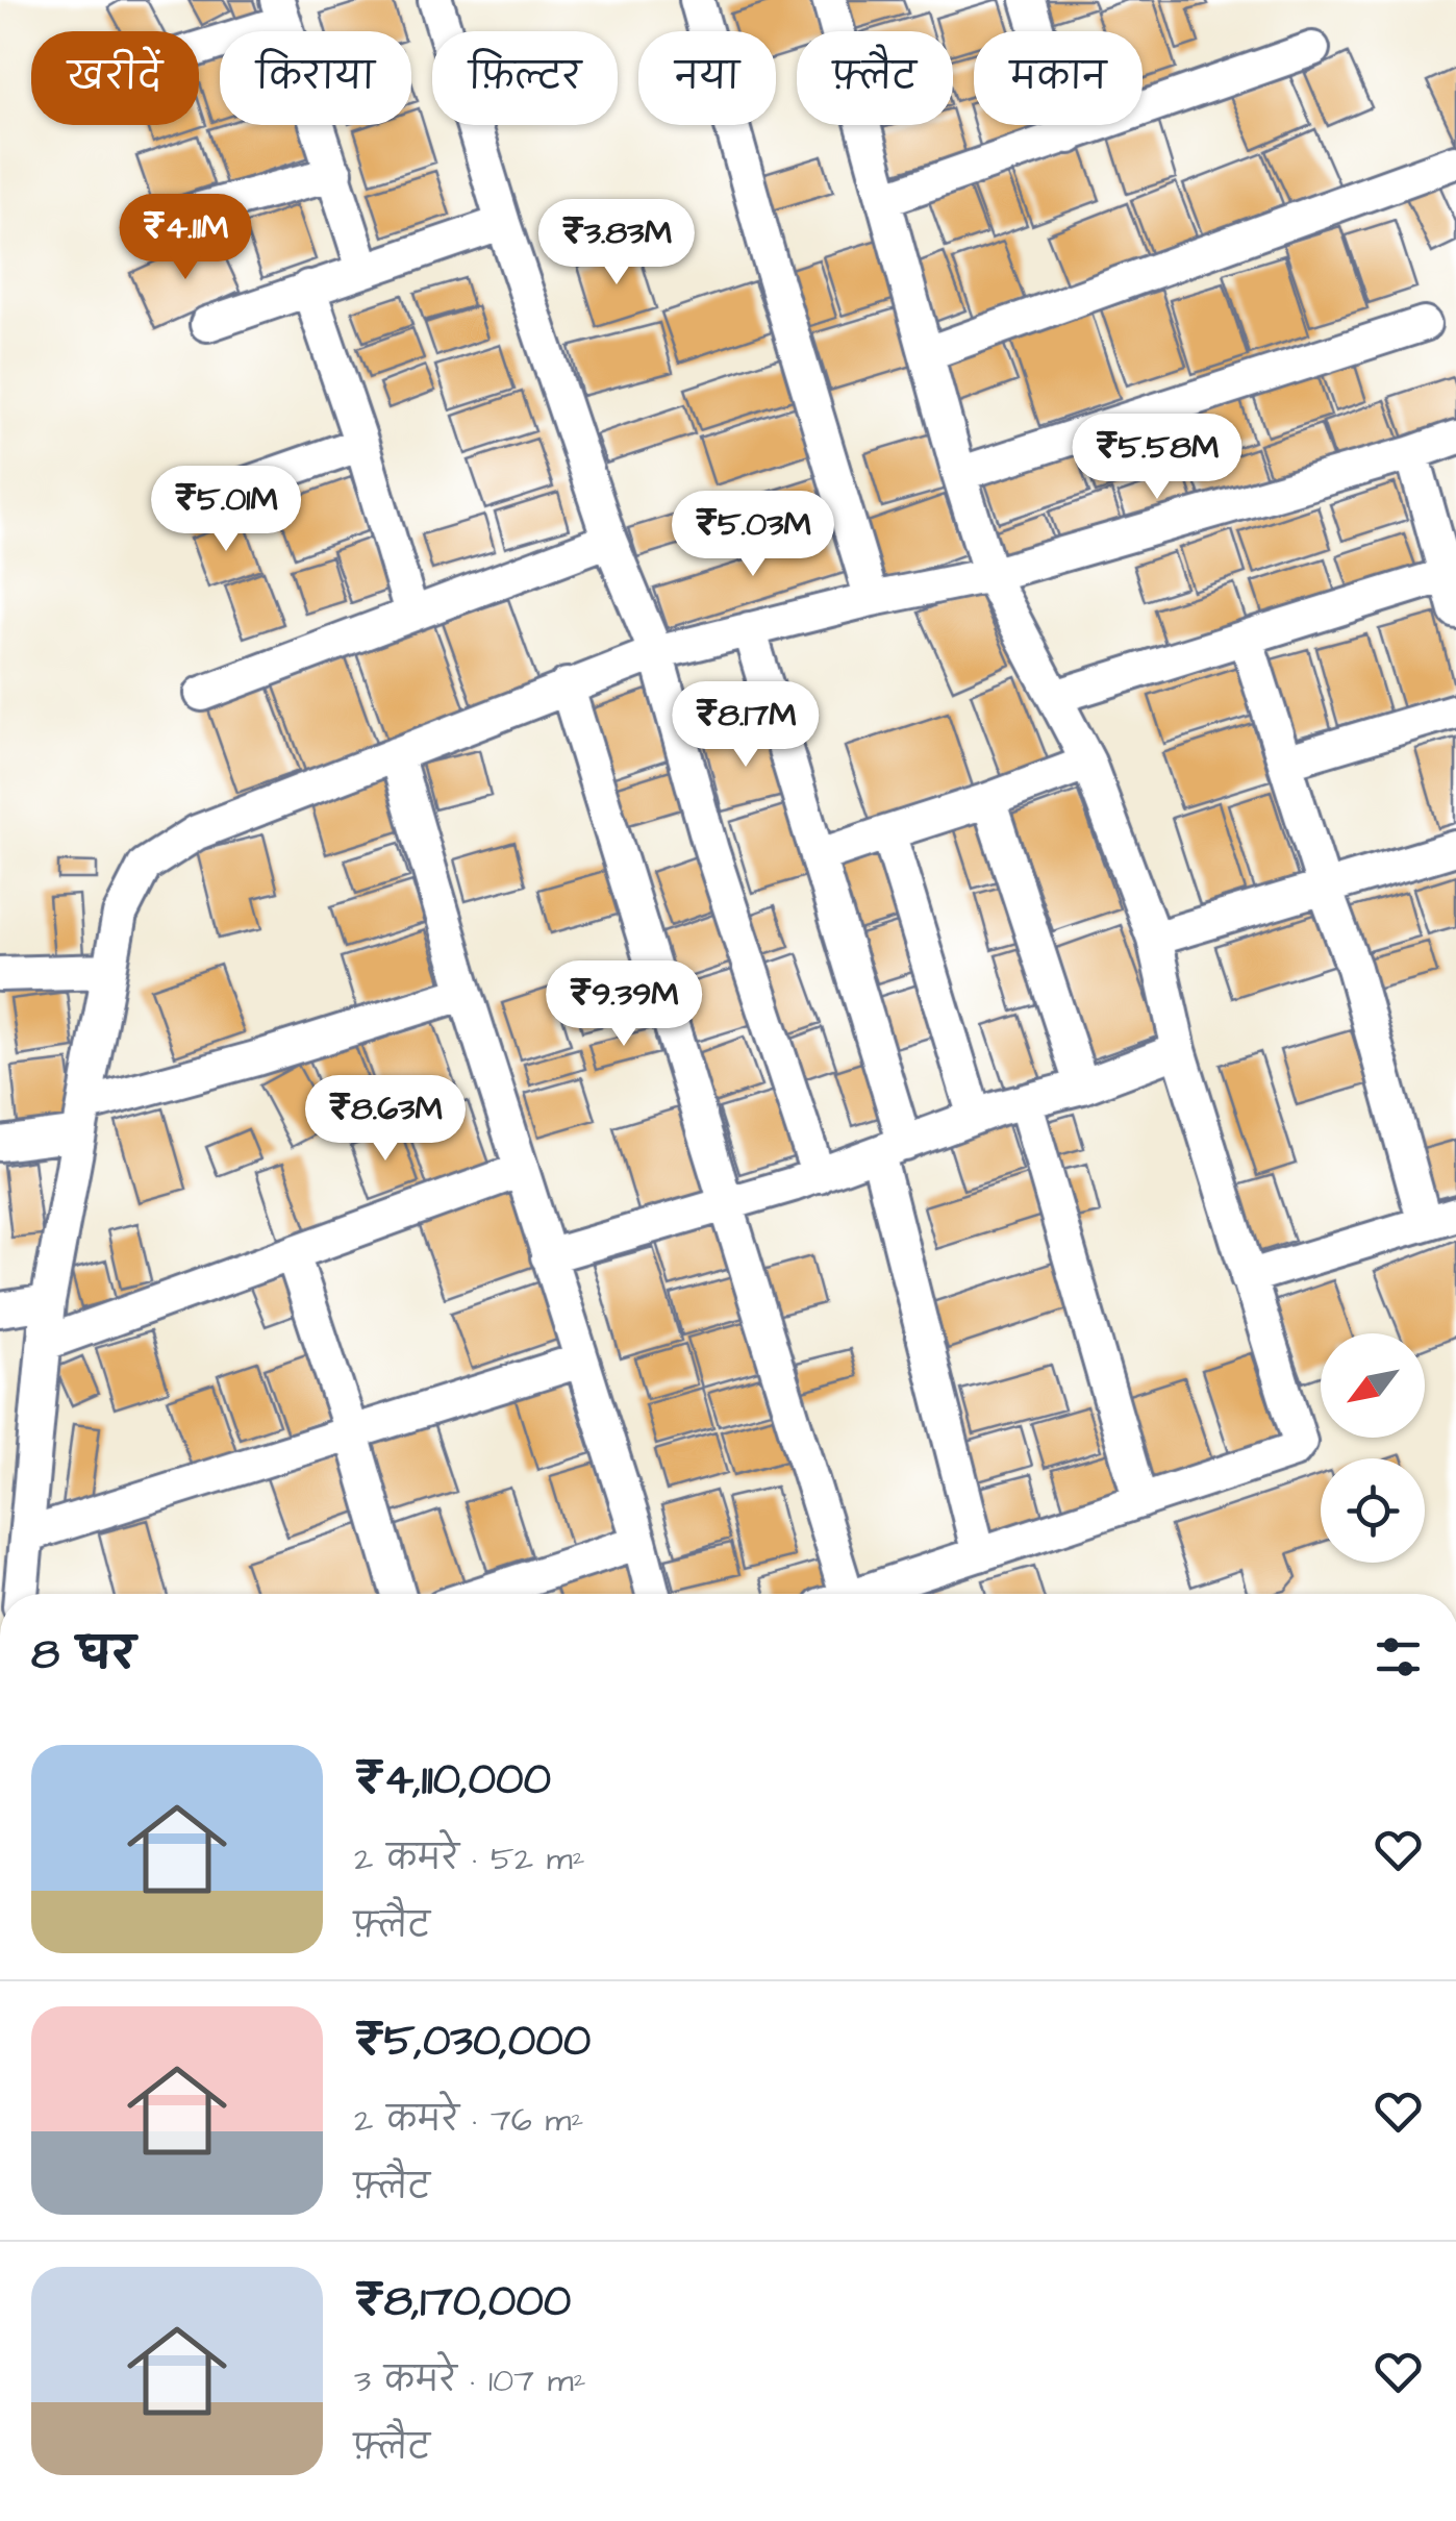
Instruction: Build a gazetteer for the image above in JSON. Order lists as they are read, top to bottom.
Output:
{
  "north": "bottom left",
  "page": {
    "chip": [
      "खरीदें",
      "किराया",
      "फ़िल्टर",
      "नया",
      "फ़्लैट",
      "मकान"
    ],
    "price": [
      "₹4.11M",
      "₹3.83M",
      "₹5.58M",
      "₹5.01M",
      "₹5.03M",
      "₹8.17M",
      "₹9.39M",
      "₹8.63M"
    ],
    "heading": "8 घर",
    "list": [
      {
        "name": "₹4,110,000",
        "note": "2 कमरे · 52 m² · फ़्लैट"
      },
      {
        "name": "₹5,030,000",
        "note": "2 कमरे · 76 m² · फ़्लैट"
      },
      {
        "name": "₹8,170,000",
        "note": "3 कमरे · 107 m² · फ़्लैट"
      }
    ]
  }
}
